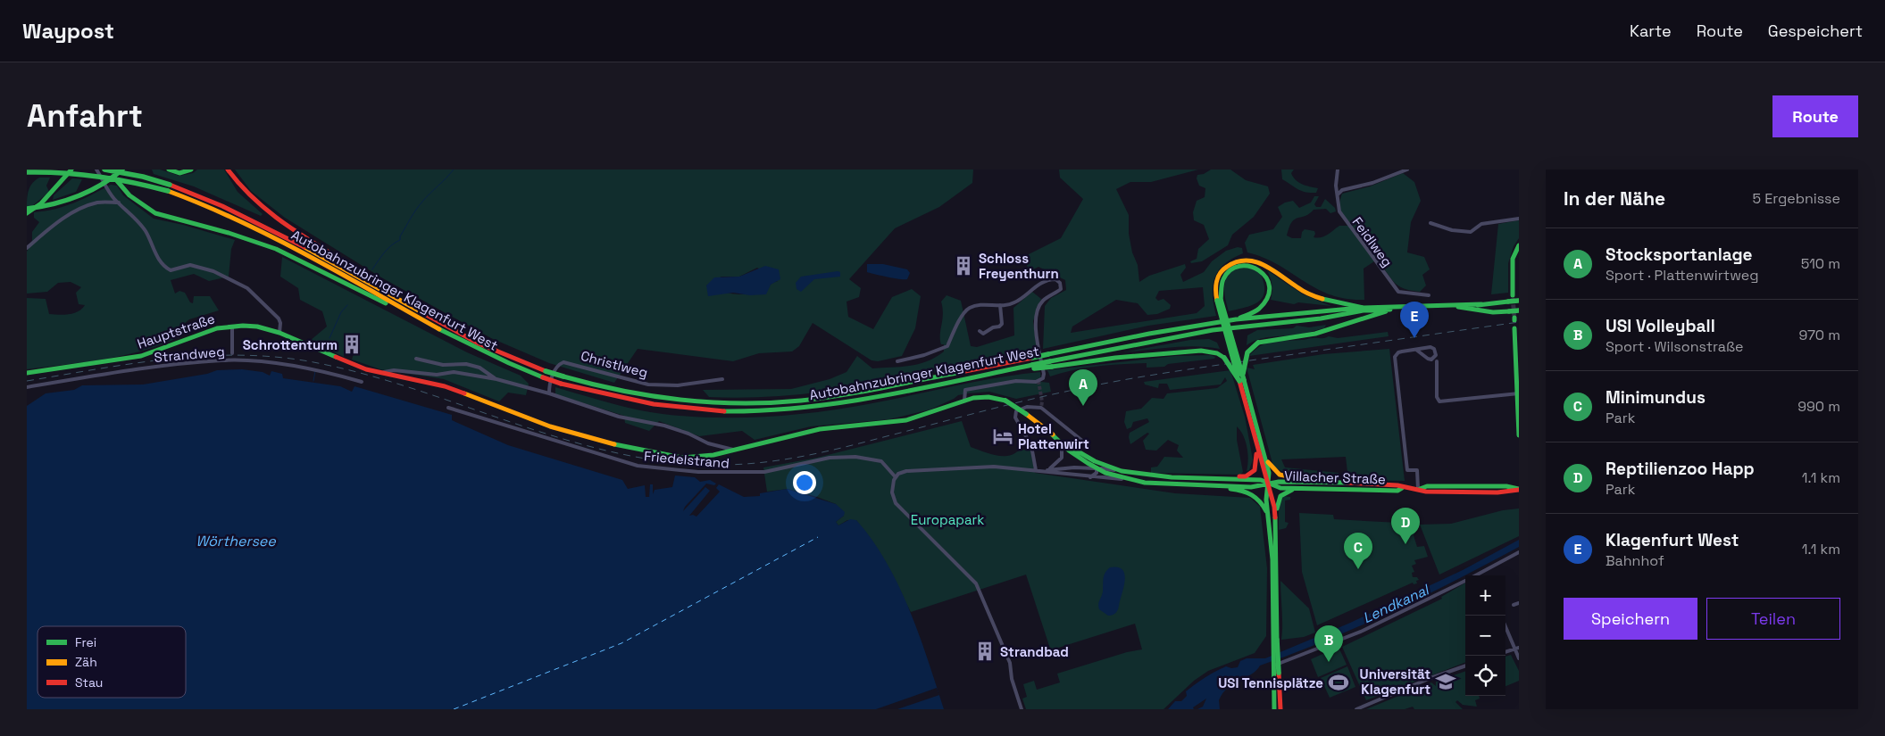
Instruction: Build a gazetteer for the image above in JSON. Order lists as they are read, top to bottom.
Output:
{
  "streets": {
    "main road": ["Autobahnzubringer Klagenfurt West", "Hauptstraße", "Villacher Straße"],
    "street": [
      "Feidlweg",
      "Strandweg",
      "Christlweg",
      "Friedelstrand"
    ]
  },
  "water": ["Wörthersee", "Lendkanal"],
  "parks": ["Europapark"],
  "places": {
    "building": ["Schloss Freyenthurn", "Schrottenturm", "Strandbad"],
    "hotel": ["Hotel Plattenwirt"],
    "school or university": ["Universität Klagenfurt"],
    "sports": ["USI Tennisplätze"]
  },
  "legend": ["Frei", "Zäh", "Stau"],
  "page": {
    "header": "Waypost",
    "nav": ["Karte", "Route", "Gespeichert"],
    "buttons": [
      "Route",
      ["Speichern", "Teilen"]
    ],
    "title": "Anfahrt",
    "heading": ["In der Nähe", "5 Ergebnisse"],
    "list": [
      {
        "mark": "A",
        "name": "Stocksportanlage",
        "note": "Sport · Plattenwirtweg",
        "value": "510 m"
      },
      {
        "mark": "B",
        "name": "USI Volleyball",
        "note": "Sport · Wilsonstraße",
        "value": "970 m"
      },
      {
        "mark": "C",
        "name": "Minimundus",
        "note": "Park",
        "value": "990 m"
      },
      {
        "mark": "D",
        "name": "Reptilienzoo Happ",
        "note": "Park",
        "value": "1.1 km"
      },
      {
        "mark": "E",
        "name": "Klagenfurt West",
        "note": "Bahnhof",
        "value": "1.1 km"
      }
    ],
    "pins": [
      "E",
      "A",
      "D",
      "C",
      "B"
    ],
    "map_buttons": ["+", "−"]
  }
}
